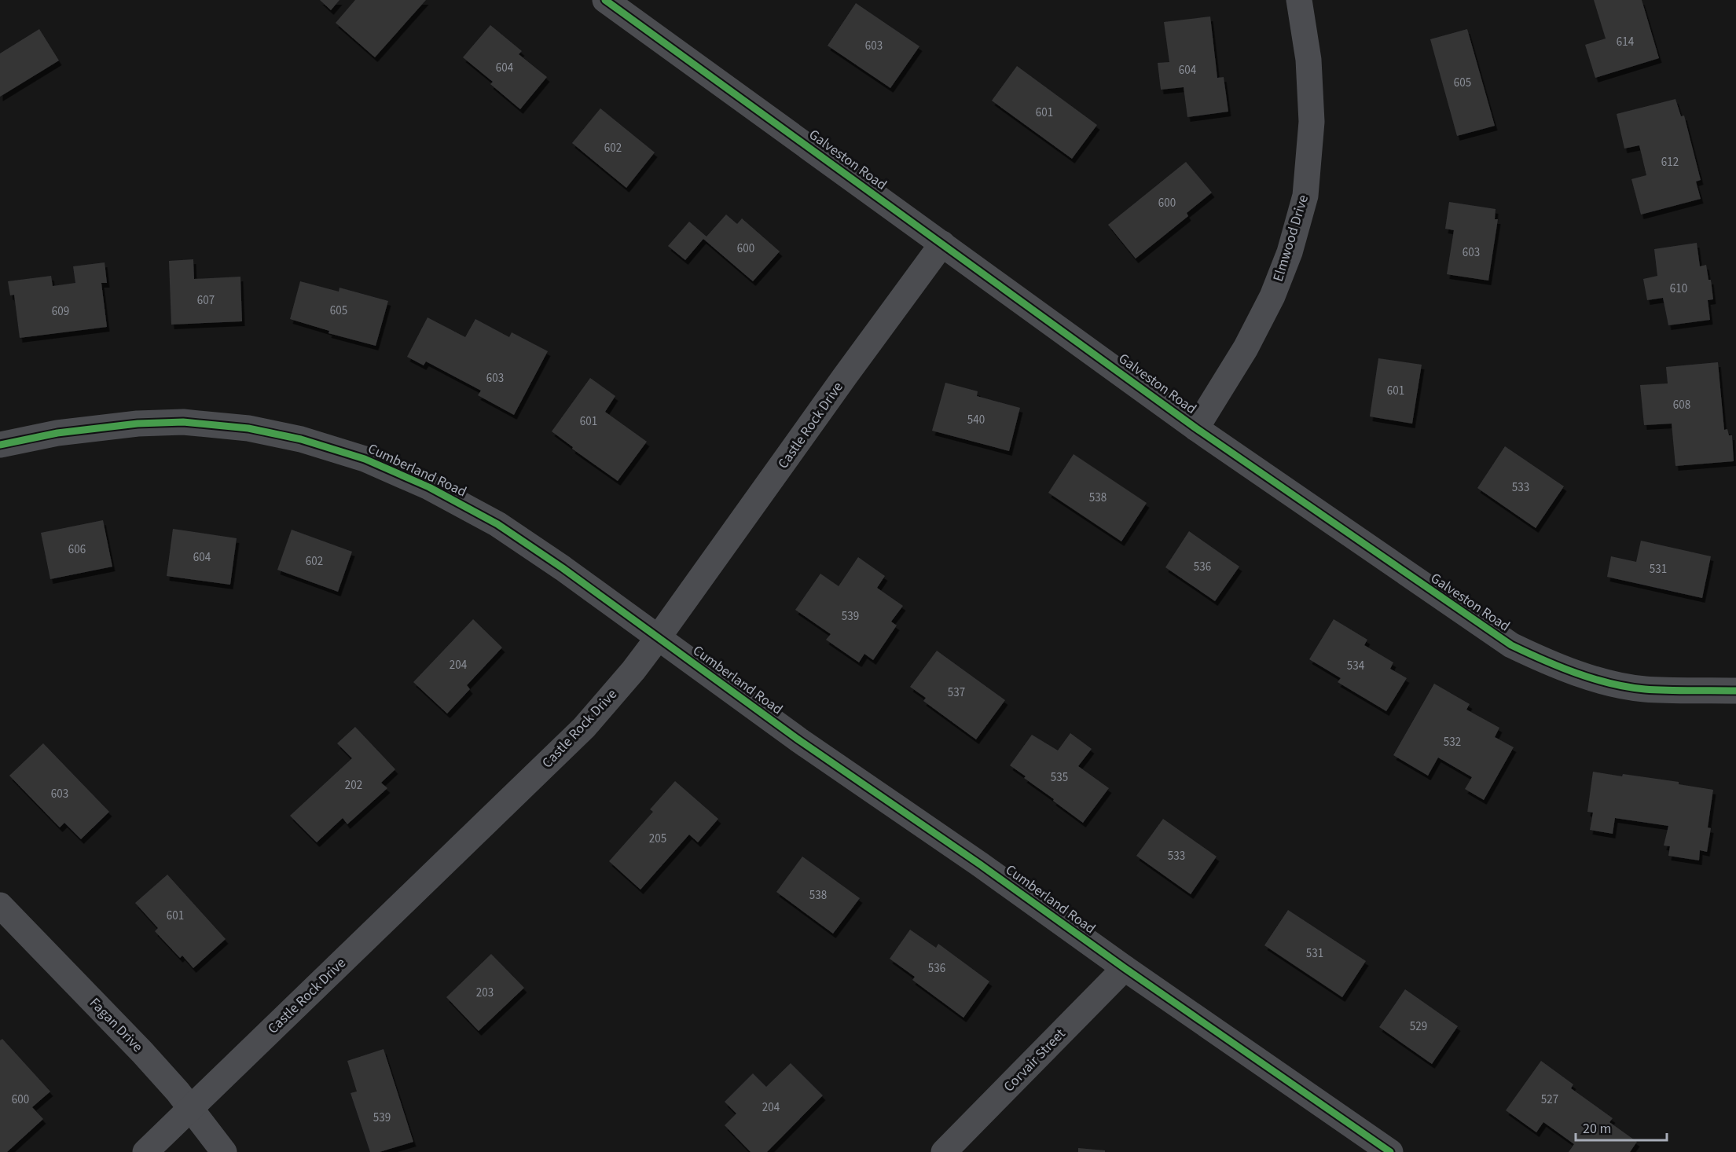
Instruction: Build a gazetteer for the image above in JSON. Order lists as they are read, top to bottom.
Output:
{
  "streets": {
    "street": [
      "Galveston Road",
      "Elmwood Drive",
      "Castle Rock Drive",
      "Cumberland Road",
      "Fagan Drive",
      "Corvair Street"
    ]
  },
  "crossings": [
    ["Galveston Road", "Elmwood Drive"],
    ["Galveston Road", "Castle Rock Drive"],
    ["Castle Rock Drive", "Cumberland Road"],
    ["Castle Rock Drive", "Fagan Drive"],
    ["Cumberland Road", "Corvair Street"]
  ],
  "house_numbers": [
    "614",
    "603",
    "604",
    "604",
    "605",
    "601",
    "602",
    "612",
    "600",
    "600",
    "603",
    "610",
    "607",
    "605",
    "609",
    "603",
    "601",
    "608",
    "540",
    "601",
    "533",
    "538",
    "606",
    "604",
    "602",
    "536",
    "531",
    "539",
    "204",
    "534",
    "537",
    "532",
    "535",
    "202",
    "603",
    "205",
    "533",
    "538",
    "601",
    "531",
    "536",
    "203",
    "529",
    "600",
    "527",
    "204",
    "539"
  ],
  "scale_bar": "20 m"
}
